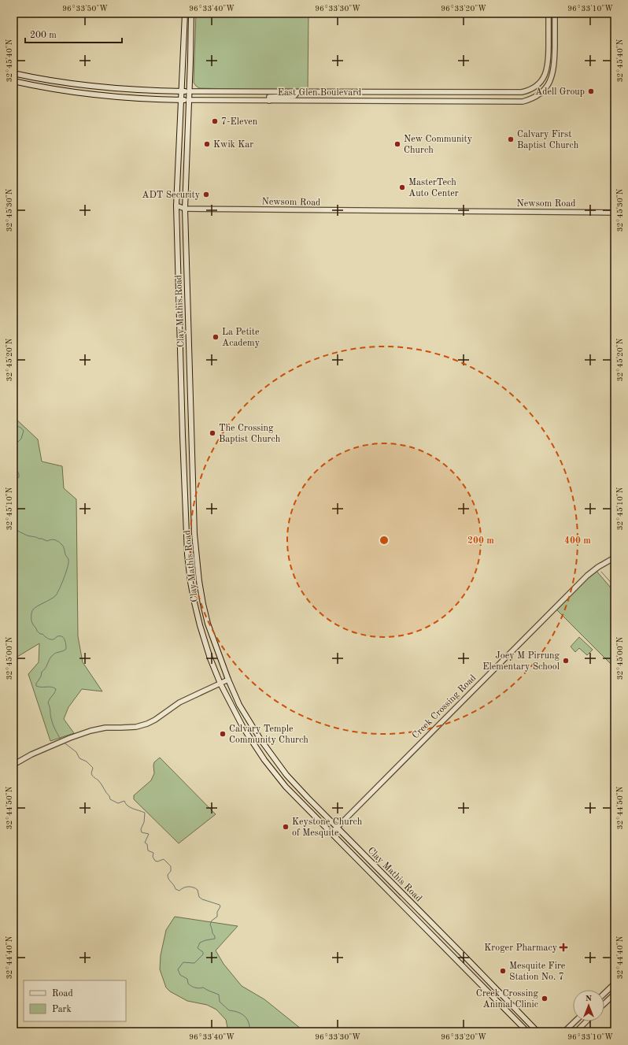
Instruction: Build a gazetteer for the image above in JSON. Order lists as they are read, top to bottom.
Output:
{
  "streets": {
    "main road": ["East Glen Boulevard", "Clay Mathis Road"],
    "street": ["Newsom Road", "Creek Crossing Road"]
  },
  "crossings": [
    ["East Glen Boulevard", "Clay Mathis Road"],
    ["Newsom Road", "Clay Mathis Road"],
    ["Clay Mathis Road", "Creek Crossing Road"]
  ],
  "places": {
    "other": [
      "Adell Group",
      "7-Eleven",
      "Calvary First Baptist Church",
      "Kwik Kar",
      "New Community Church",
      "MasterTech Auto Center",
      "ADT Security",
      "La Petite Academy",
      "The Crossing Baptist Church",
      "Joey M Pirrung Elementary School",
      "Calvary Temple Community Church",
      "Keystone Church of Mesquite",
      "Mesquite Fire Station No. 7",
      "Creek Crossing Animal Clinic"
    ],
    "health": ["Kroger Pharmacy"]
  },
  "legend": ["Road", "Park"],
  "scale_bar": "200 m",
  "north": "top",
  "coordinates": [
    "96°33'50\"W",
    "96°33'40\"W",
    "96°33'30\"W",
    "96°33'20\"W",
    "96°33'10\"W",
    "32°45'40\"N",
    "32°45'30\"N",
    "32°45'20\"N",
    "32°45'10\"N",
    "32°45'00\"N",
    "32°44'50\"N",
    "32°44'40\"N"
  ],
  "rings": ["200 m", "400 m"]
}
